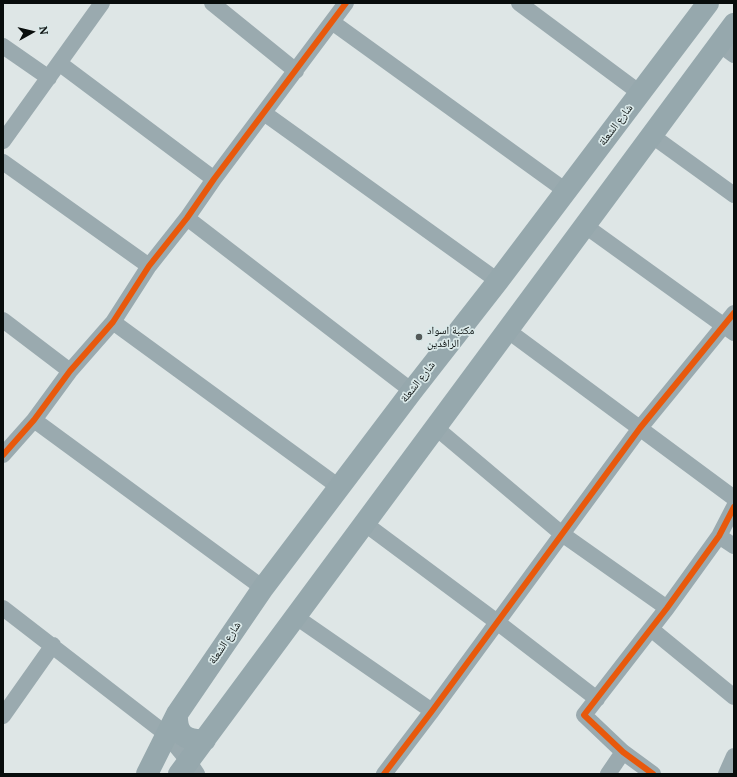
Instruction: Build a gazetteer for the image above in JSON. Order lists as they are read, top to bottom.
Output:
{
  "streets": {
    "main road": ["شارع الشعلة"]
  },
  "places": ["مكتبة اسواد الرافدين"],
  "north": "right"
}
